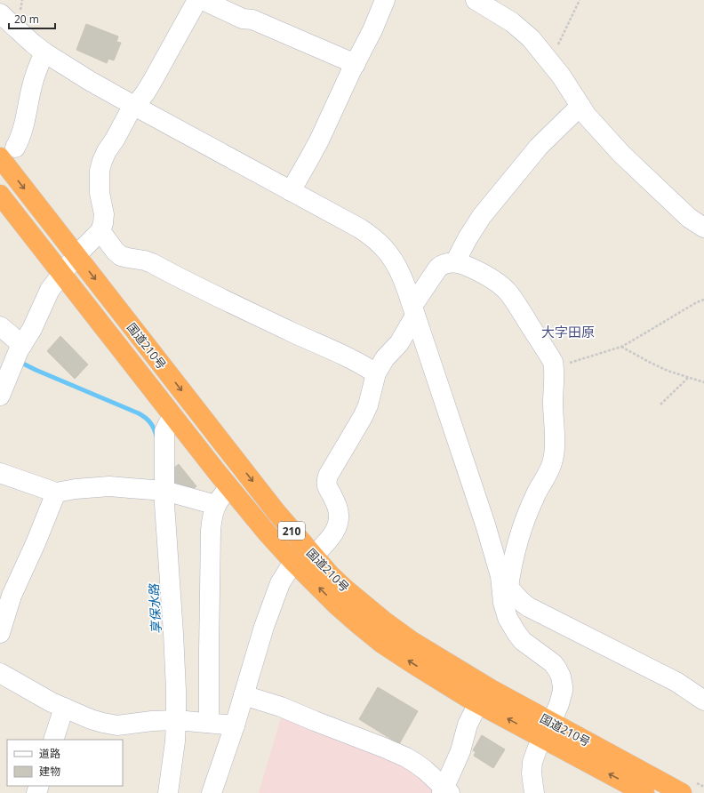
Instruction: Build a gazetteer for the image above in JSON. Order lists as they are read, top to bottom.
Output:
{
  "streets": {
    "highway": ["国道210号", "210"]
  },
  "districts": ["大字田原"],
  "water": ["享保水路"],
  "legend": ["道路", "建物"],
  "scale_bar": "20 m"
}
